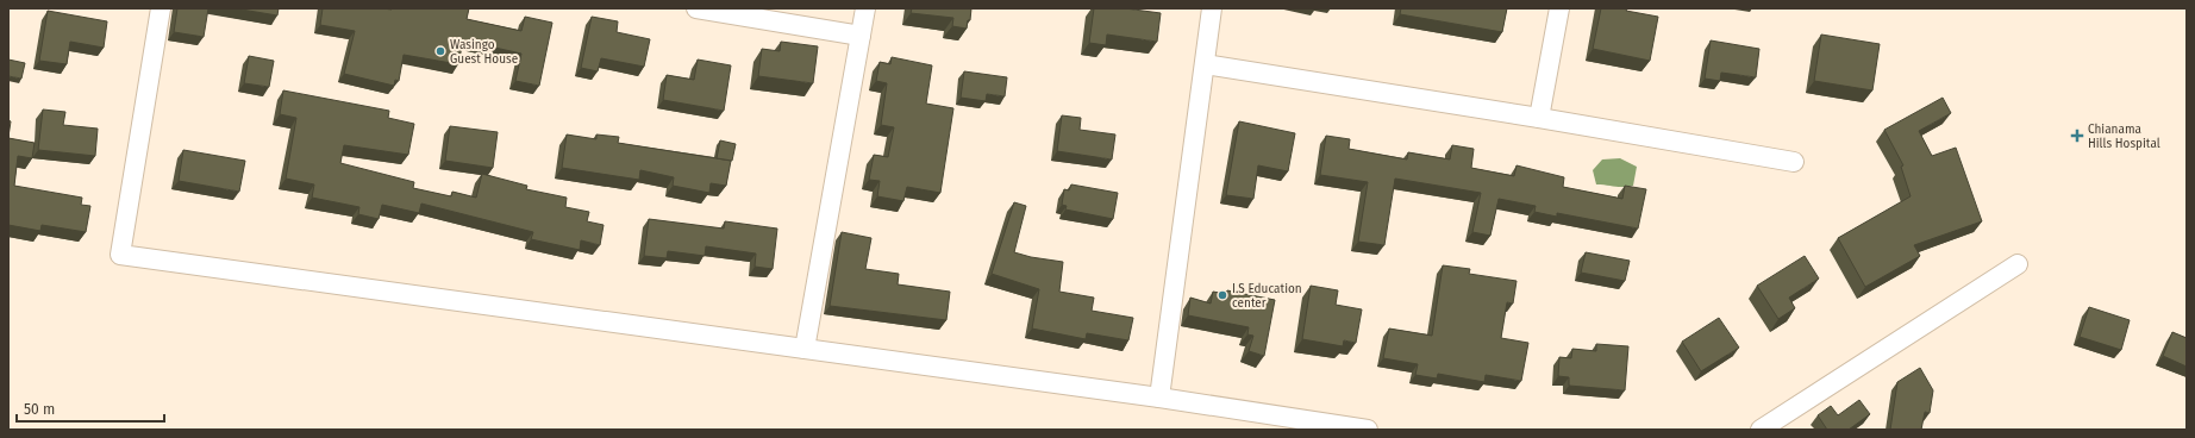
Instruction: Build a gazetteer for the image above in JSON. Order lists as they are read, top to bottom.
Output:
{
  "places": {
    "other": ["Wasingo Guest House", "I.S Education center"],
    "health": ["Chianama Hills Hospital"]
  },
  "scale_bar": "50 m"
}
